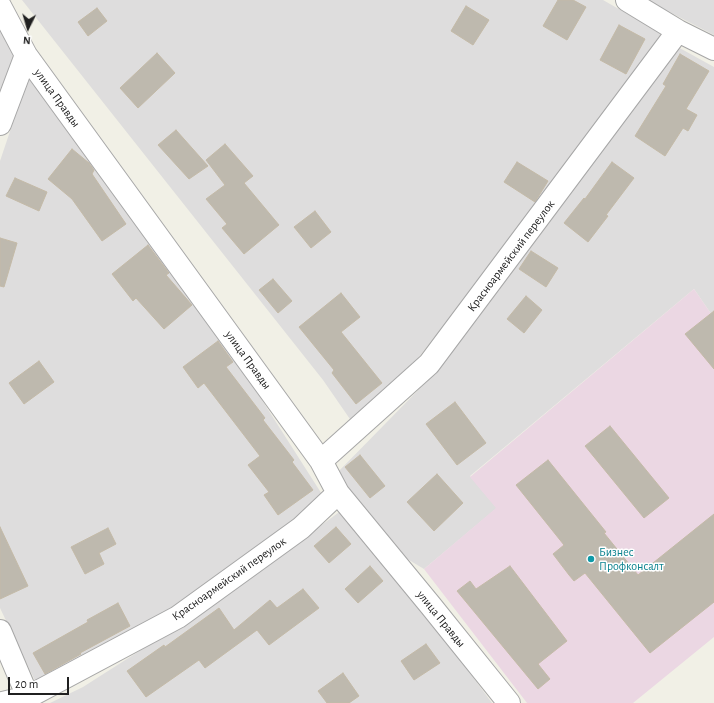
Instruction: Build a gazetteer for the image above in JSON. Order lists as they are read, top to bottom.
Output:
{
  "streets": {
    "street": ["улица Правды", "Красноармейский переулок"]
  },
  "crossings": [
    ["улица Правды", "Красноармейский переулок"]
  ],
  "places": ["Бизнес Профконсалт"],
  "scale_bar": "20 m",
  "north": "bottom"
}
